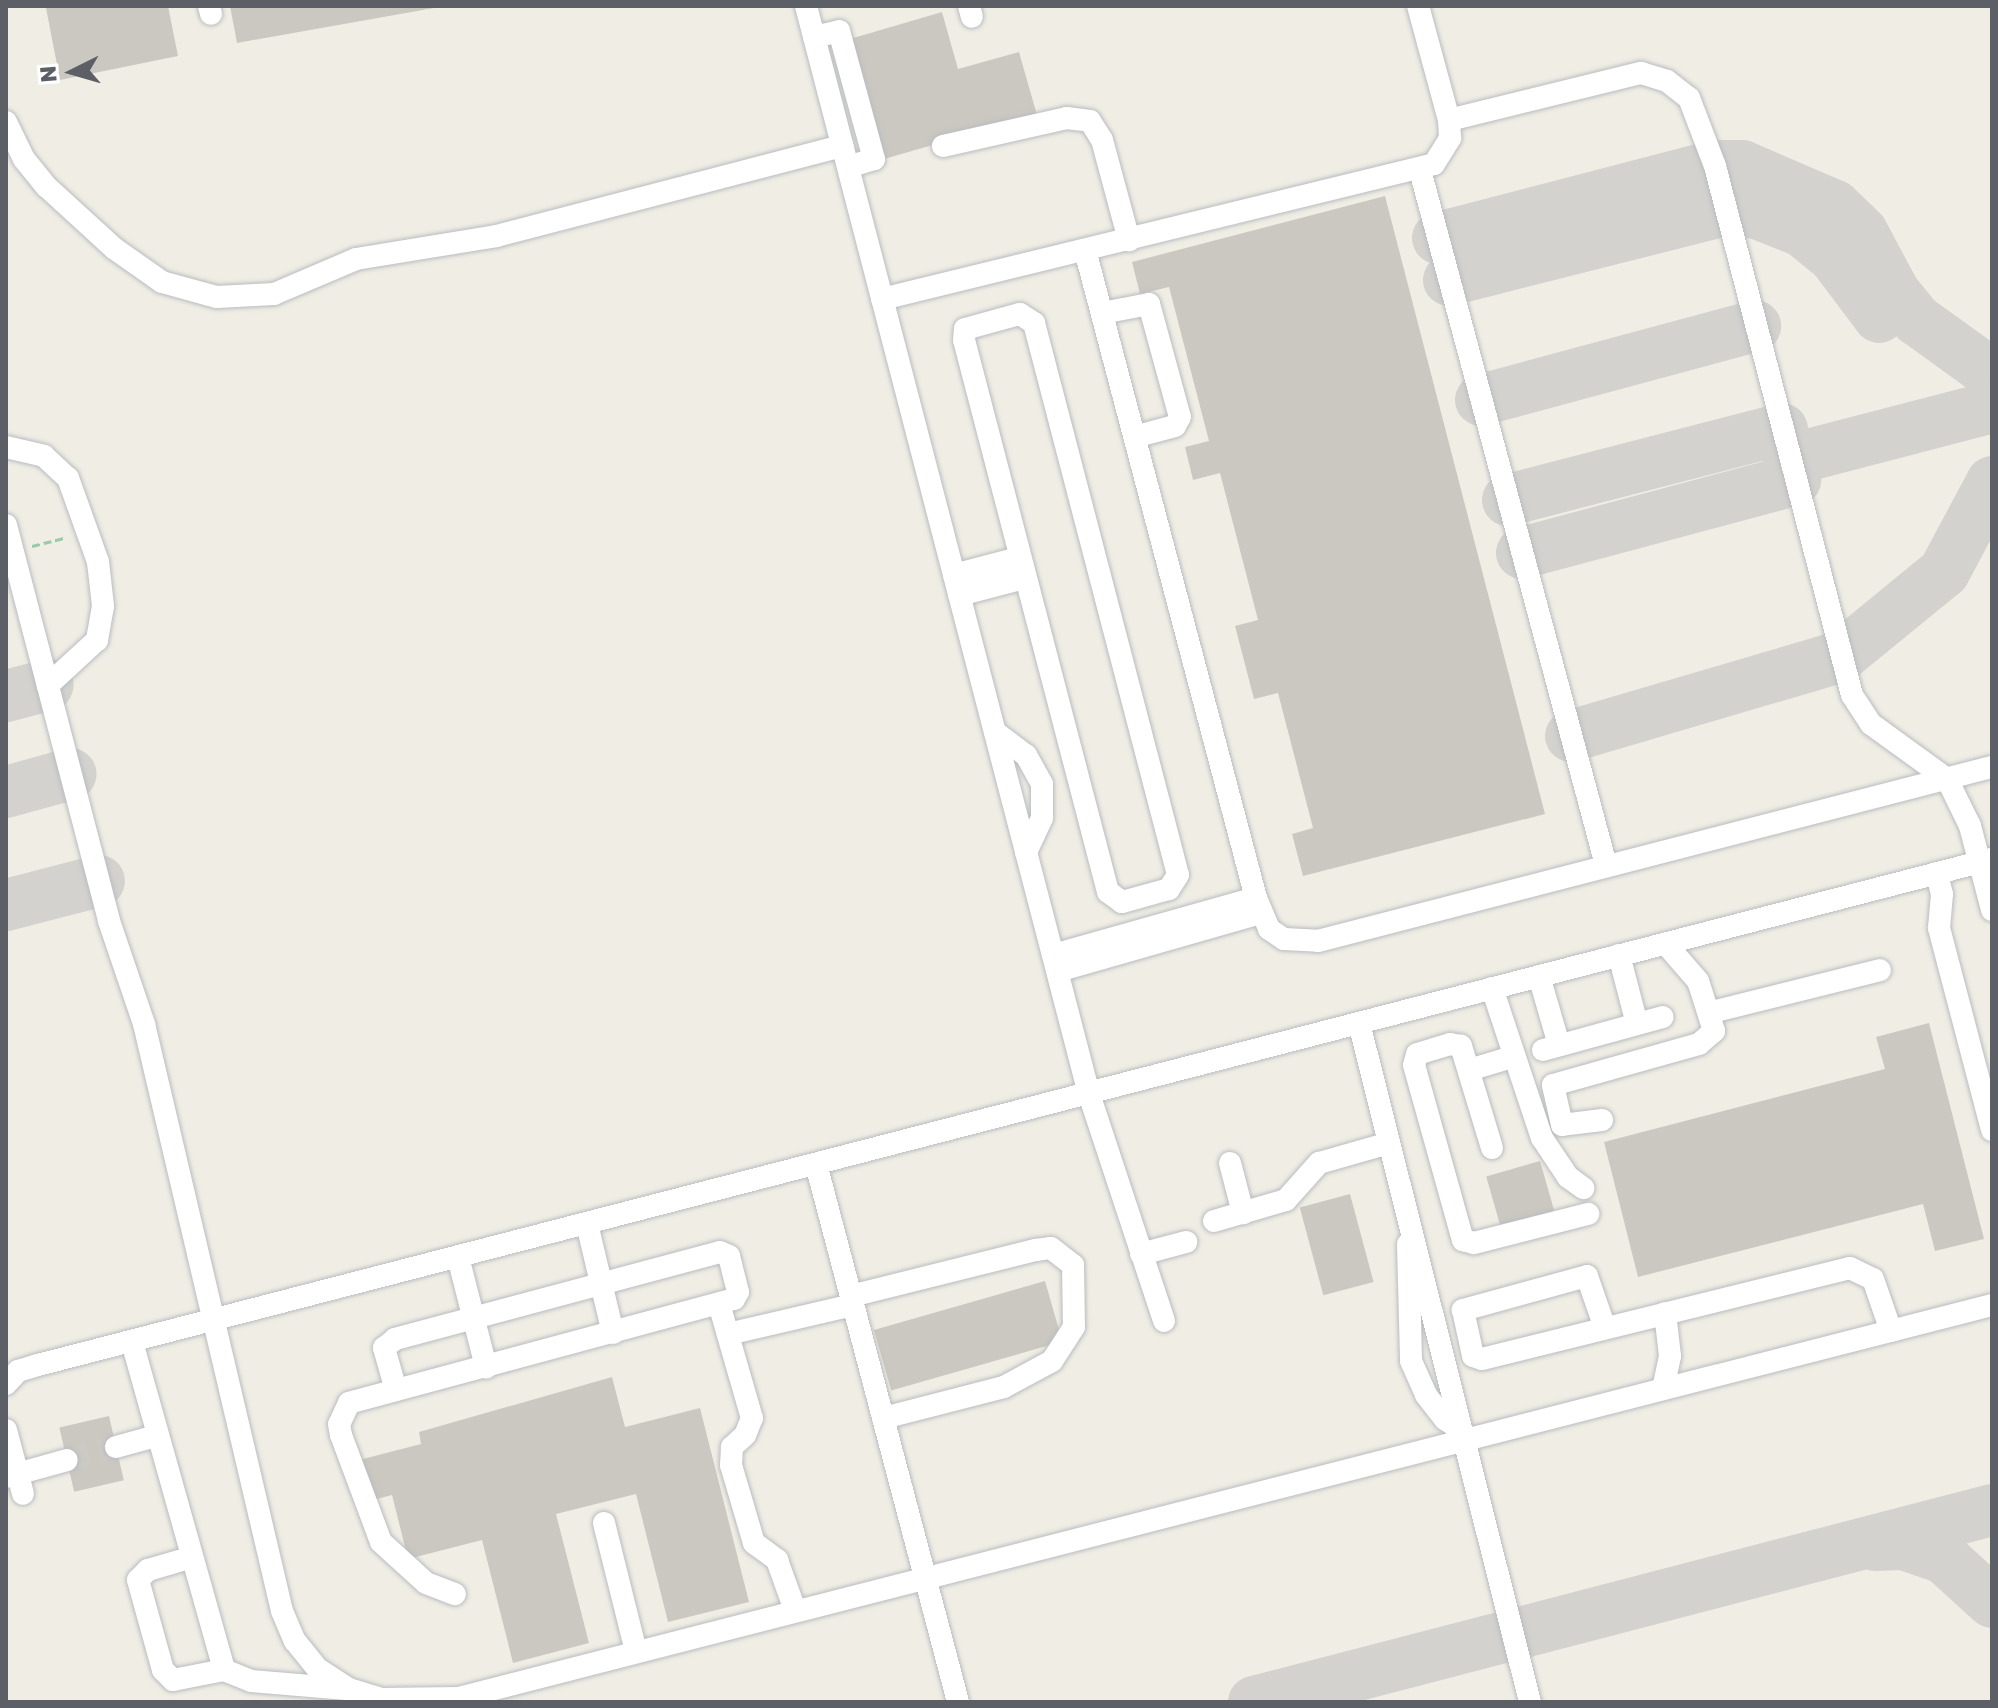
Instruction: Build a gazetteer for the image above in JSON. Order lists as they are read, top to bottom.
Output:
{
  "north": "left"
}
